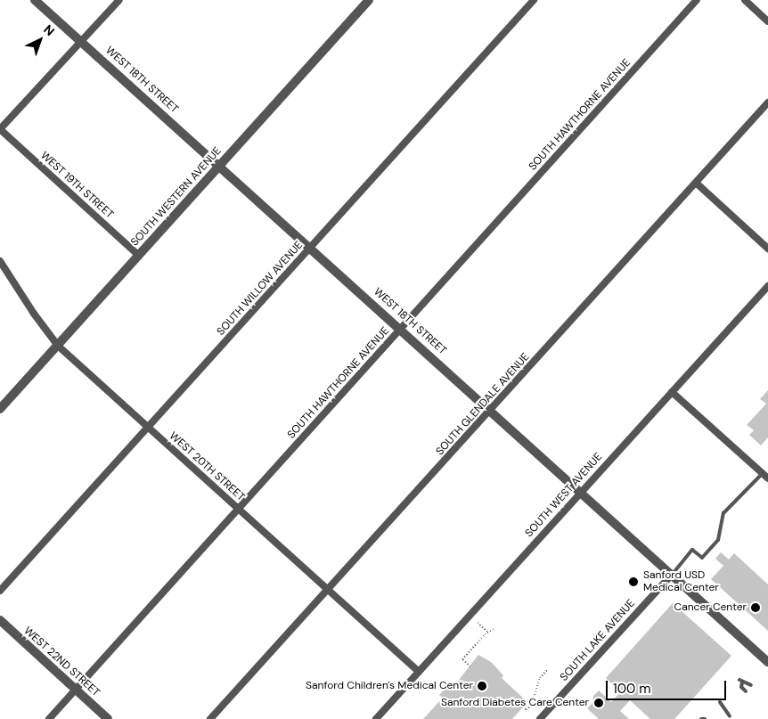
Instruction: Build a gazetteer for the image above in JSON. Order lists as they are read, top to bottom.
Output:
{
  "streets": {
    "street": [
      "WEST 18TH STREET",
      "SOUTH HAWTHORNE AVENUE",
      "WEST 19TH STREET",
      "SOUTH WESTERN AVENUE",
      "SOUTH WILLOW AVENUE",
      "SOUTH GLENDALE AVENUE",
      "WEST 20TH STREET",
      "SOUTH WEST AVENUE",
      "SOUTH LAKE AVENUE",
      "WEST 22ND STREET"
    ]
  },
  "crossings": [
    ["WEST 18TH STREET", "SOUTH HAWTHORNE AVENUE"],
    ["WEST 18TH STREET", "SOUTH WESTERN AVENUE"],
    ["WEST 18TH STREET", "SOUTH WILLOW AVENUE"],
    ["WEST 18TH STREET", "SOUTH GLENDALE AVENUE"],
    ["WEST 18TH STREET", "SOUTH WEST AVENUE"],
    ["WEST 18TH STREET", "SOUTH LAKE AVENUE"],
    ["SOUTH HAWTHORNE AVENUE", "WEST 20TH STREET"],
    ["SOUTH HAWTHORNE AVENUE", "WEST 22ND STREET"],
    ["WEST 19TH STREET", "SOUTH WESTERN AVENUE"],
    ["SOUTH WESTERN AVENUE", "WEST 20TH STREET"],
    ["SOUTH WILLOW AVENUE", "WEST 20TH STREET"],
    ["SOUTH GLENDALE AVENUE", "WEST 20TH STREET"],
    ["WEST 20TH STREET", "SOUTH WEST AVENUE"]
  ],
  "places": [
    "Sanford USD Medical Center",
    "Cancer Center",
    "Sanford Children's Medical Center",
    "Sanford Diabetes Care Center"
  ],
  "scale_bar": "100 m",
  "north": "top right"
}
